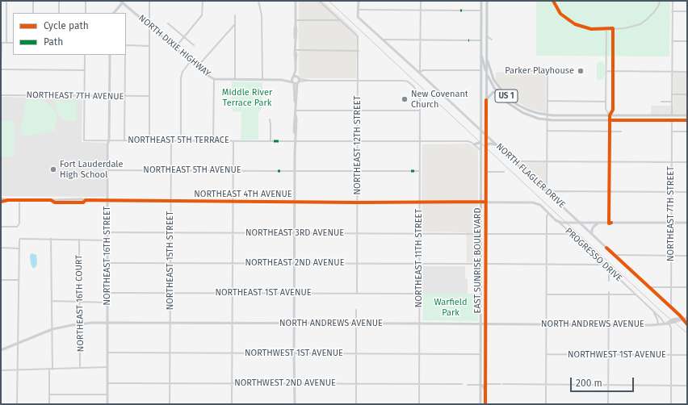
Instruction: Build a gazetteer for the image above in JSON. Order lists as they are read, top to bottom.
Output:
{
  "streets": {
    "main road": ["US 1", "EAST SUNRISE BOULEVARD"],
    "street": [
      "NORTH DIXIE HIGHWAY",
      "NORTHEAST 7TH AVENUE",
      "NORTHEAST 5TH TERRACE",
      "NORTHEAST 12TH STREET",
      "NORTHEAST 5TH AVENUE",
      "NORTH FLAGLER DRIVE",
      "NORTHEAST 4TH AVENUE",
      "NORTHEAST 7TH STREET",
      "NORTHEAST 3RD AVENUE",
      "PROGRESSO DRIVE",
      "NORTHEAST 16TH STREET",
      "NORTHEAST 11TH STREET",
      "NORTHEAST 15TH STREET",
      "NORTHEAST 2ND AVENUE",
      "NORTHEAST 1ST AVENUE",
      "NORTHEAST 16TH COURT",
      "NORTH ANDREWS AVENUE",
      "NORTHWEST 1ST AVENUE",
      "NORTHWEST 2ND AVENUE"
    ]
  },
  "crossings": [
    ["NORTHEAST 7TH AVENUE", "NORTHEAST 5TH TERRACE"],
    ["NORTHEAST 7TH AVENUE", "NORTHEAST 16TH STREET"],
    ["US 1", "NORTHEAST 7TH STREET"],
    ["US 1", "EAST SUNRISE BOULEVARD"],
    ["NORTHEAST 5TH TERRACE", "NORTHEAST 16TH STREET"],
    ["NORTHEAST 5TH TERRACE", "NORTHEAST 15TH STREET"],
    ["NORTHEAST 12TH STREET", "NORTHEAST 5TH AVENUE"],
    ["NORTHEAST 12TH STREET", "NORTHEAST 4TH AVENUE"],
    ["NORTHEAST 12TH STREET", "NORTHEAST 3RD AVENUE"],
    ["NORTHEAST 12TH STREET", "NORTHEAST 11TH STREET"],
    ["NORTHEAST 12TH STREET", "NORTHEAST 2ND AVENUE"],
    ["NORTHEAST 12TH STREET", "NORTHEAST 1ST AVENUE"],
    ["NORTHEAST 5TH AVENUE", "NORTHEAST 16TH STREET"],
    ["NORTHEAST 5TH AVENUE", "NORTHEAST 15TH STREET"],
    ["NORTH FLAGLER DRIVE", "NORTHEAST 7TH STREET"],
    ["NORTH FLAGLER DRIVE", "EAST SUNRISE BOULEVARD"],
    ["NORTH FLAGLER DRIVE", "NORTH ANDREWS AVENUE"],
    ["NORTHEAST 4TH AVENUE", "PROGRESSO DRIVE"],
    ["NORTHEAST 4TH AVENUE", "NORTHEAST 16TH STREET"],
    ["NORTHEAST 4TH AVENUE", "NORTHEAST 11TH STREET"],
    ["NORTHEAST 4TH AVENUE", "NORTHEAST 15TH STREET"],
    ["NORTHEAST 4TH AVENUE", "EAST SUNRISE BOULEVARD"],
    ["NORTHEAST 3RD AVENUE", "NORTHEAST 16TH STREET"],
    ["NORTHEAST 3RD AVENUE", "NORTHEAST 11TH STREET"],
    ["NORTHEAST 3RD AVENUE", "NORTHEAST 15TH STREET"],
    ["NORTHEAST 3RD AVENUE", "EAST SUNRISE BOULEVARD"],
    ["PROGRESSO DRIVE", "NORTH ANDREWS AVENUE"],
    ["NORTHEAST 16TH STREET", "NORTHEAST 2ND AVENUE"],
    ["NORTHEAST 16TH STREET", "NORTHEAST 1ST AVENUE"],
    ["NORTHEAST 16TH STREET", "NORTH ANDREWS AVENUE"],
    ["NORTHEAST 16TH STREET", "NORTHWEST 1ST AVENUE"],
    ["NORTHEAST 16TH STREET", "NORTHWEST 2ND AVENUE"],
    ["NORTHEAST 11TH STREET", "NORTHEAST 2ND AVENUE"],
    ["NORTHEAST 11TH STREET", "NORTHEAST 1ST AVENUE"],
    ["NORTHEAST 11TH STREET", "NORTH ANDREWS AVENUE"],
    ["NORTHEAST 11TH STREET", "NORTHWEST 1ST AVENUE"],
    ["NORTHEAST 11TH STREET", "NORTHWEST 2ND AVENUE"],
    ["NORTHEAST 15TH STREET", "NORTHEAST 2ND AVENUE"],
    ["NORTHEAST 15TH STREET", "NORTHEAST 1ST AVENUE"],
    ["NORTHEAST 15TH STREET", "NORTH ANDREWS AVENUE"],
    ["NORTHEAST 15TH STREET", "NORTHWEST 1ST AVENUE"],
    ["NORTHEAST 15TH STREET", "NORTHWEST 2ND AVENUE"],
    ["EAST SUNRISE BOULEVARD", "NORTHEAST 2ND AVENUE"],
    ["EAST SUNRISE BOULEVARD", "NORTH ANDREWS AVENUE"],
    ["EAST SUNRISE BOULEVARD", "NORTHWEST 1ST AVENUE"],
    ["NORTHEAST 16TH COURT", "NORTH ANDREWS AVENUE"]
  ],
  "parks": ["Middle River Terrace Park", "Warfield Park"],
  "places": ["Parker Playhouse", "New Covenant Church", "Fort Lauderdale High School"],
  "legend": ["Cycle path", "Path"],
  "scale_bar": "200 m"
}
